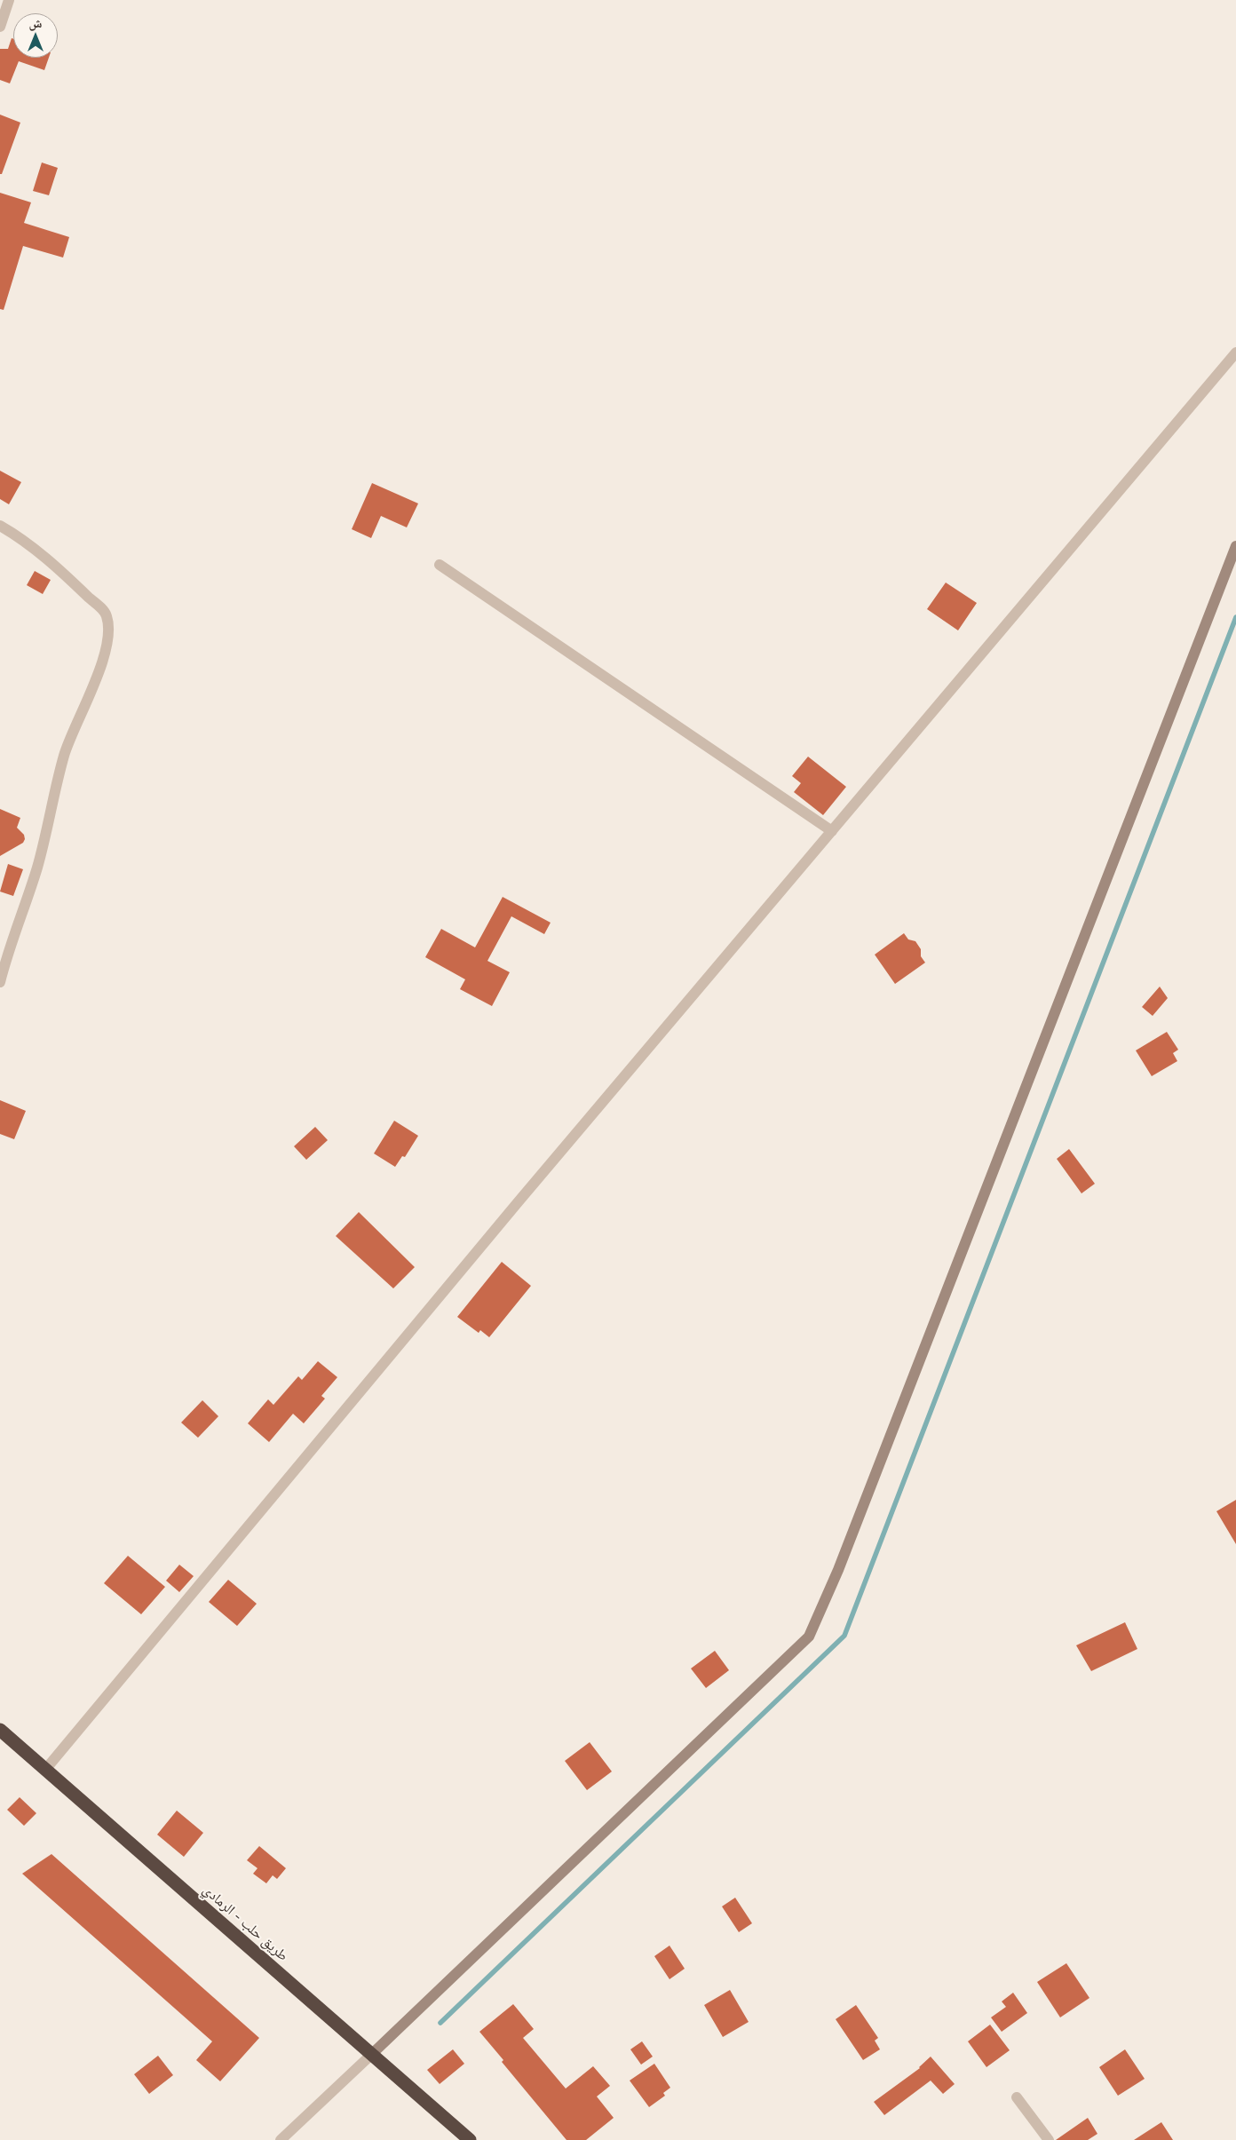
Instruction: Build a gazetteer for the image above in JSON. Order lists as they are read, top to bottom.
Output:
{
  "streets": {
    "highway": ["طريق حلب - الرمادي"]
  },
  "north": "top"
}
